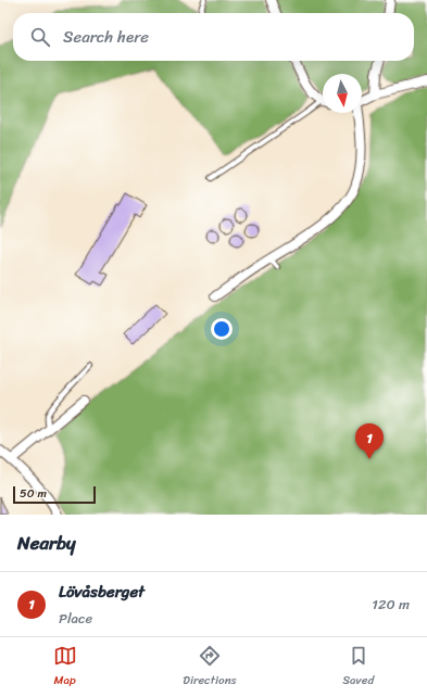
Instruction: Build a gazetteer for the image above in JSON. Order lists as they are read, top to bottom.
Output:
{
  "scale_bar": "50 m",
  "north": "bottom",
  "page": {
    "search": "Search here",
    "pins": "1",
    "scale": "50 m",
    "heading": "Nearby",
    "list": [
      {
        "mark": "1",
        "name": "Lövåsberget",
        "note": "Place",
        "value": "120 m"
      }
    ],
    "nav": ["Map", "Directions", "Saved"]
  }
}
